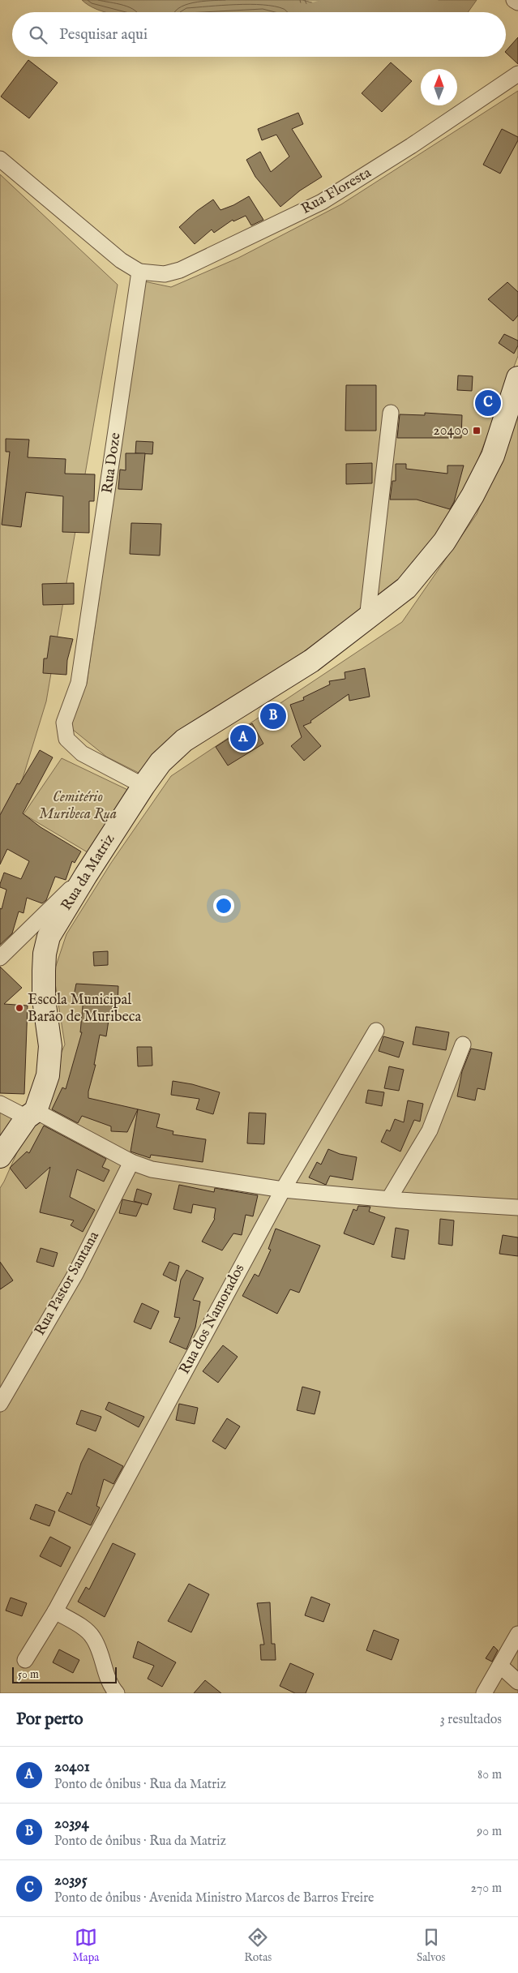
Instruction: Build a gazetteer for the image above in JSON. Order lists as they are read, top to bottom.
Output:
{
  "streets": {
    "street": [
      "Rua Floresta",
      "Rua Doze",
      "Rua da Matriz",
      "Rua Pastor Santana",
      "Rua dos Namorados"
    ]
  },
  "crossings": [
    ["Rua Floresta", "Rua Doze"],
    ["Rua Doze", "Rua da Matriz"]
  ],
  "parks": ["Cemitério Muribeca Rua"],
  "places": {
    "transit": ["20400"],
    "other": ["Escola Municipal Barão de Muribeca"]
  },
  "scale_bar": "50 m",
  "north": "top",
  "page": {
    "search": "Pesquisar aqui",
    "pins": ["C", "B", "A"],
    "scale": "50 m",
    "heading": ["Por perto", "3 resultados"],
    "list": [
      {
        "mark": "A",
        "name": "20401",
        "note": "Ponto de ônibus · Rua da Matriz",
        "value": "80 m"
      },
      {
        "mark": "B",
        "name": "20394",
        "note": "Ponto de ônibus · Rua da Matriz",
        "value": "90 m"
      },
      {
        "mark": "C",
        "name": "20395",
        "note": "Ponto de ônibus · Avenida Ministro Marcos de Barros Freire",
        "value": "270 m"
      }
    ],
    "nav": ["Mapa", "Rotas", "Salvos"]
  }
}
